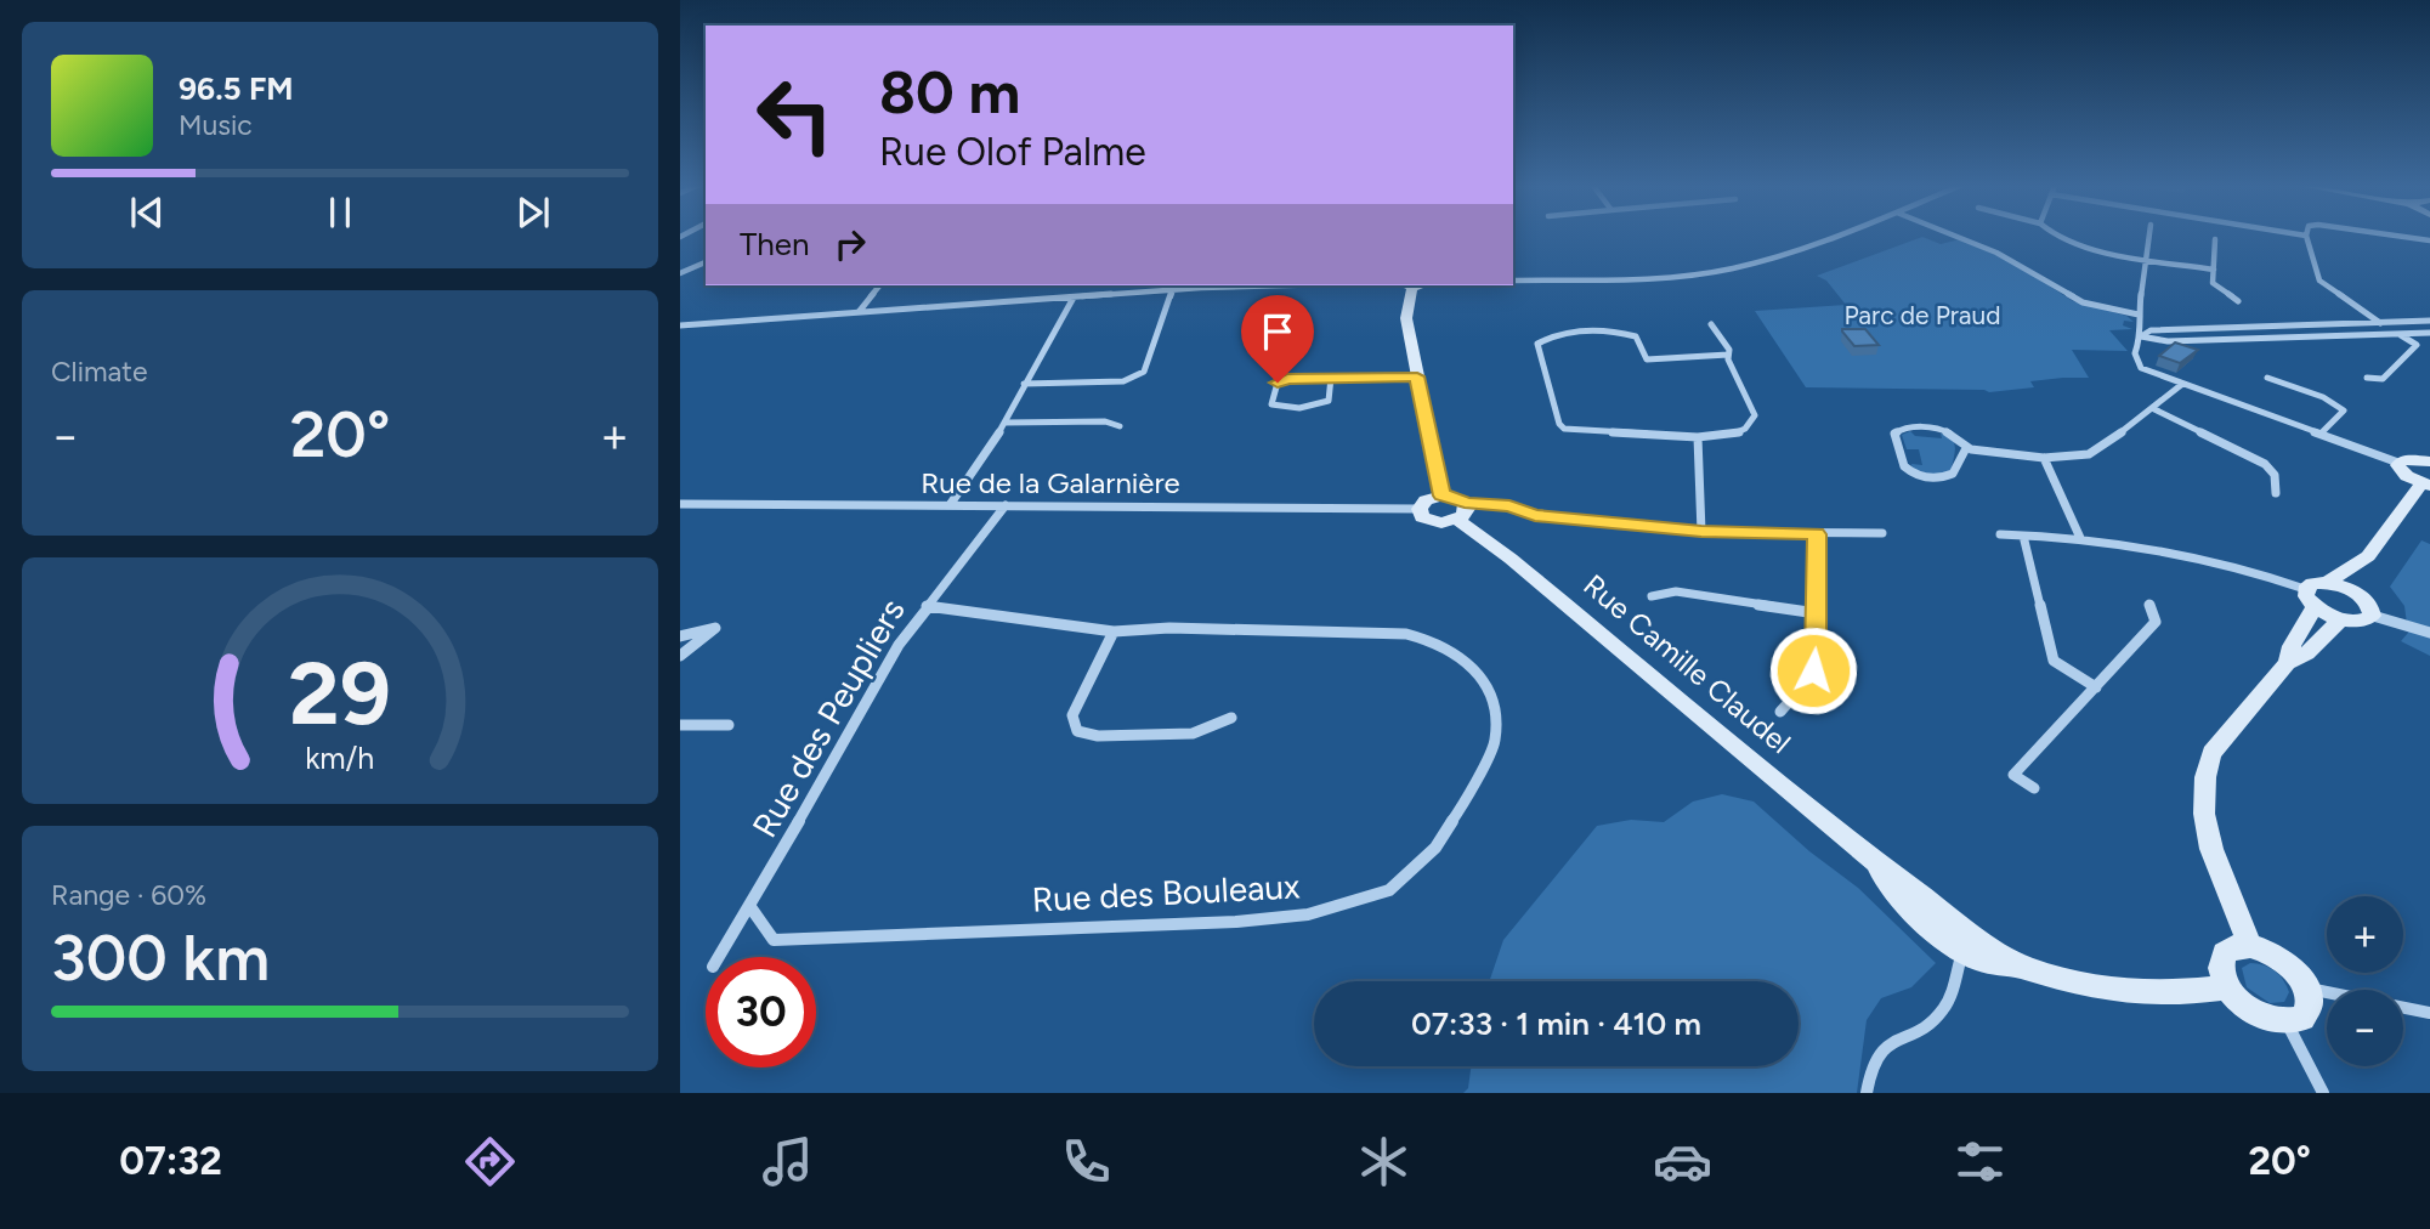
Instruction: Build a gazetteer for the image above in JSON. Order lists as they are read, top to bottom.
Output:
{
  "streets": {
    "street": [
      "Rue de la Galarnière",
      "Rue Camille Claudel",
      "Rue des Peupliers",
      "Rue des Bouleaux"
    ]
  },
  "crossings": [
    ["Rue de la Galarnière", "Rue des Peupliers"],
    ["Rue des Peupliers", "Rue des Bouleaux"]
  ],
  "parks": ["Parc de Praud"],
  "page": {
    "turn": ["80 m", "Rue Olof Palme"],
    "song": ["96.5 FM", "Music"],
    "then": "Then",
    "tile": [
      "Climate",
      ["Range · 60%", "300 km"]
    ],
    "heat": ["−", "20°", "+"],
    "map_buttons": ["+", "−"],
    "limit": "30",
    "trip": "07:33 · 1 min · 410 m",
    "tabs": ["07:32", "20°"],
    "gauge": ["29", "km/h"]
  }
}
